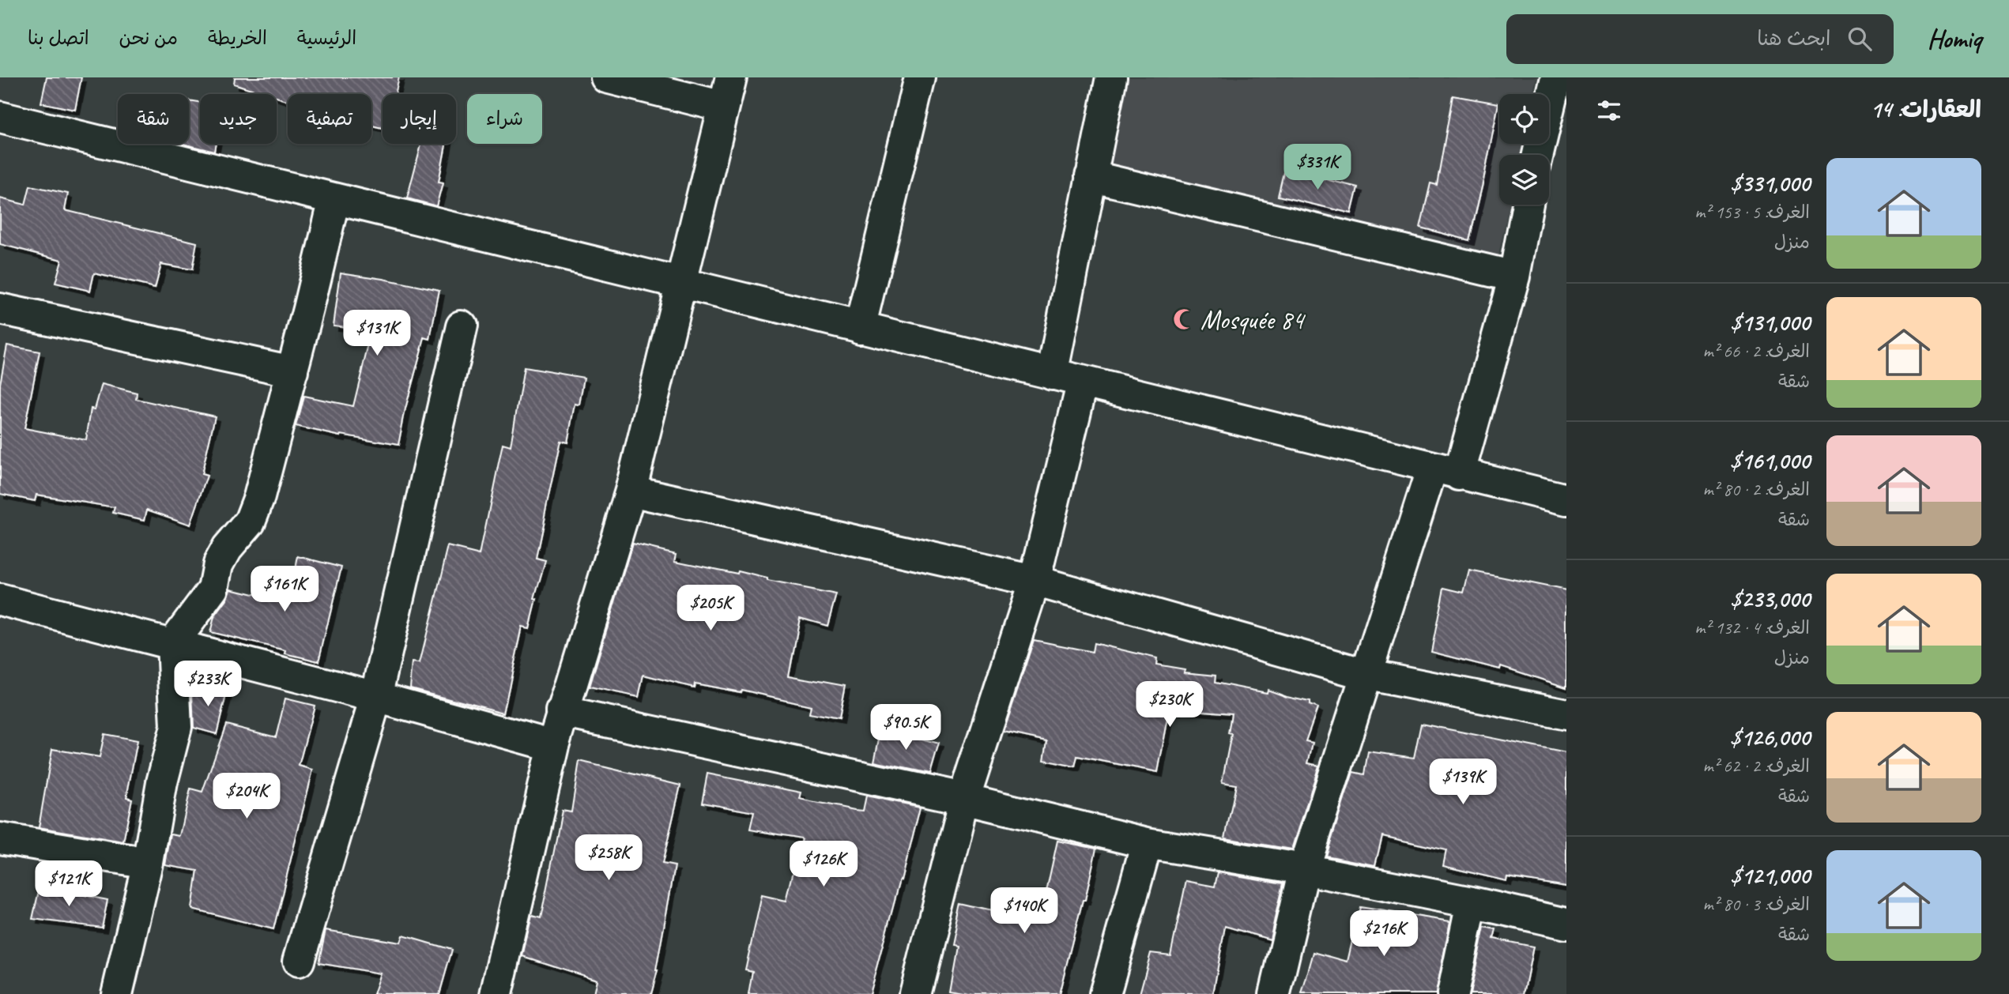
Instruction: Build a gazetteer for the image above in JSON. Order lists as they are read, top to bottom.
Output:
{
  "places": {
    "mosque": ["Mosquée 84"]
  },
  "page": {
    "header": "Homiq",
    "search": "ابحث هنا",
    "nav": [
      "الرئيسية",
      "الخريطة",
      "من نحن",
      "اتصل بنا"
    ],
    "heading": "العقارات: 14",
    "chip": [
      "شراء",
      "إيجار",
      "تصفية",
      "جديد",
      "شقة"
    ],
    "list": [
      {
        "name": "$331,000",
        "note": "الغرف: 5 · 153 m² · منزل"
      },
      {
        "name": "$131,000",
        "note": "الغرف: 2 · 66 m² · شقة"
      },
      {
        "name": "$161,000",
        "note": "الغرف: 2 · 80 m² · شقة"
      },
      {
        "name": "$233,000",
        "note": "الغرف: 4 · 132 m² · منزل"
      },
      {
        "name": "$126,000",
        "note": "الغرف: 2 · 62 m² · شقة"
      },
      {
        "name": "$121,000",
        "note": "الغرف: 3 · 80 m² · شقة"
      }
    ],
    "price": [
      "$331K",
      "$131K",
      "$161K",
      "$205K",
      "$233K",
      "$230K",
      "$90.5K",
      "$139K",
      "$204K",
      "$258K",
      "$126K",
      "$121K",
      "$140K",
      "$216K"
    ]
  }
}
